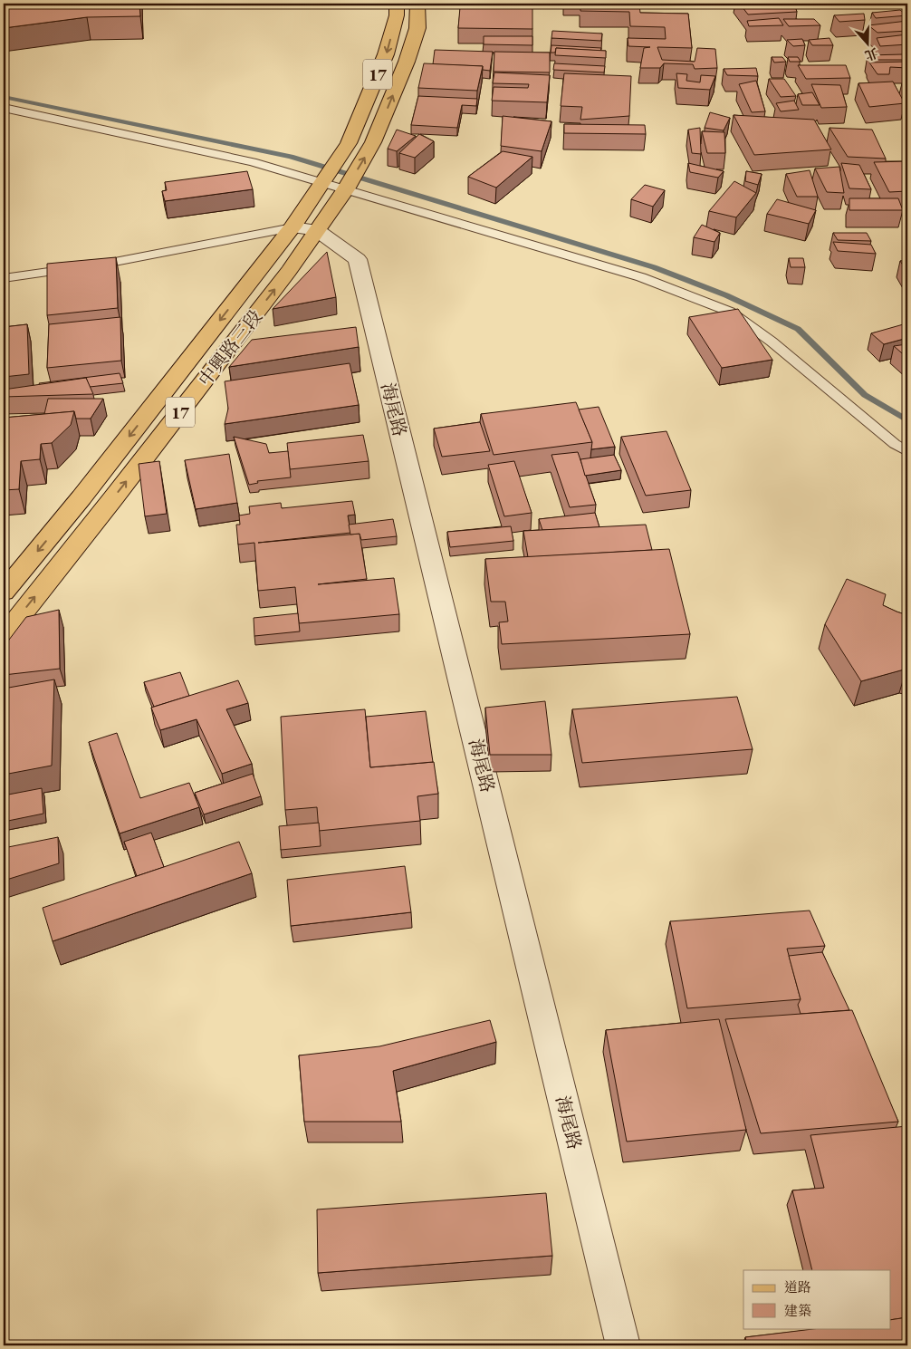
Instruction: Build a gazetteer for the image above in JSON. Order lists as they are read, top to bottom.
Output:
{
  "streets": {
    "main road": ["17", "中興路三段"],
    "street": ["海尾路"]
  },
  "crossings": [
    ["17", "中興路三段"],
    ["中興路三段", "海尾路"]
  ],
  "legend": ["道路", "建築"],
  "north": "bottom"
}
